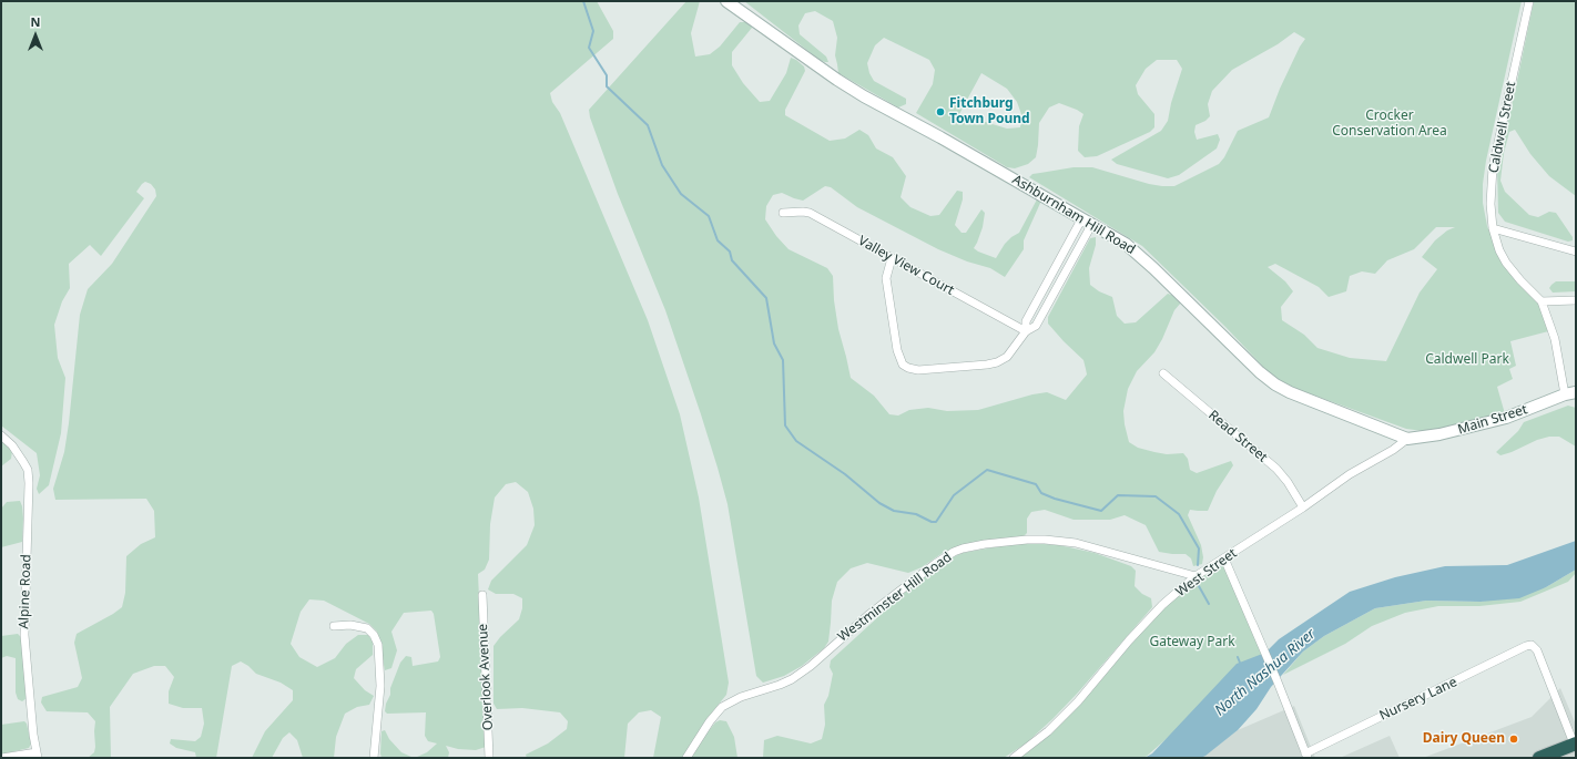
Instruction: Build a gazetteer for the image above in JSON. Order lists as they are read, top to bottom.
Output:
{
  "streets": {
    "street": [
      "Caldwell Street",
      "Ashburnham Hill Road",
      "Valley View Court",
      "Main Street",
      "Read Street",
      "West Street",
      "Alpine Road",
      "Westminster Hill Road",
      "Overlook Avenue",
      "Nursery Lane"
    ]
  },
  "crossings": [
    ["Caldwell Street", "Main Street"],
    ["Ashburnham Hill Road", "Main Street"],
    ["Ashburnham Hill Road", "West Street"],
    ["Main Street", "West Street"],
    ["Read Street", "West Street"],
    ["West Street", "Westminster Hill Road"]
  ],
  "water": ["North Nashua River"],
  "parks": ["Crocker Conservation Area", "Caldwell Park", "Gateway Park"],
  "places": ["Fitchburg Town Pound", "Dairy Queen"],
  "north": "top"
}
